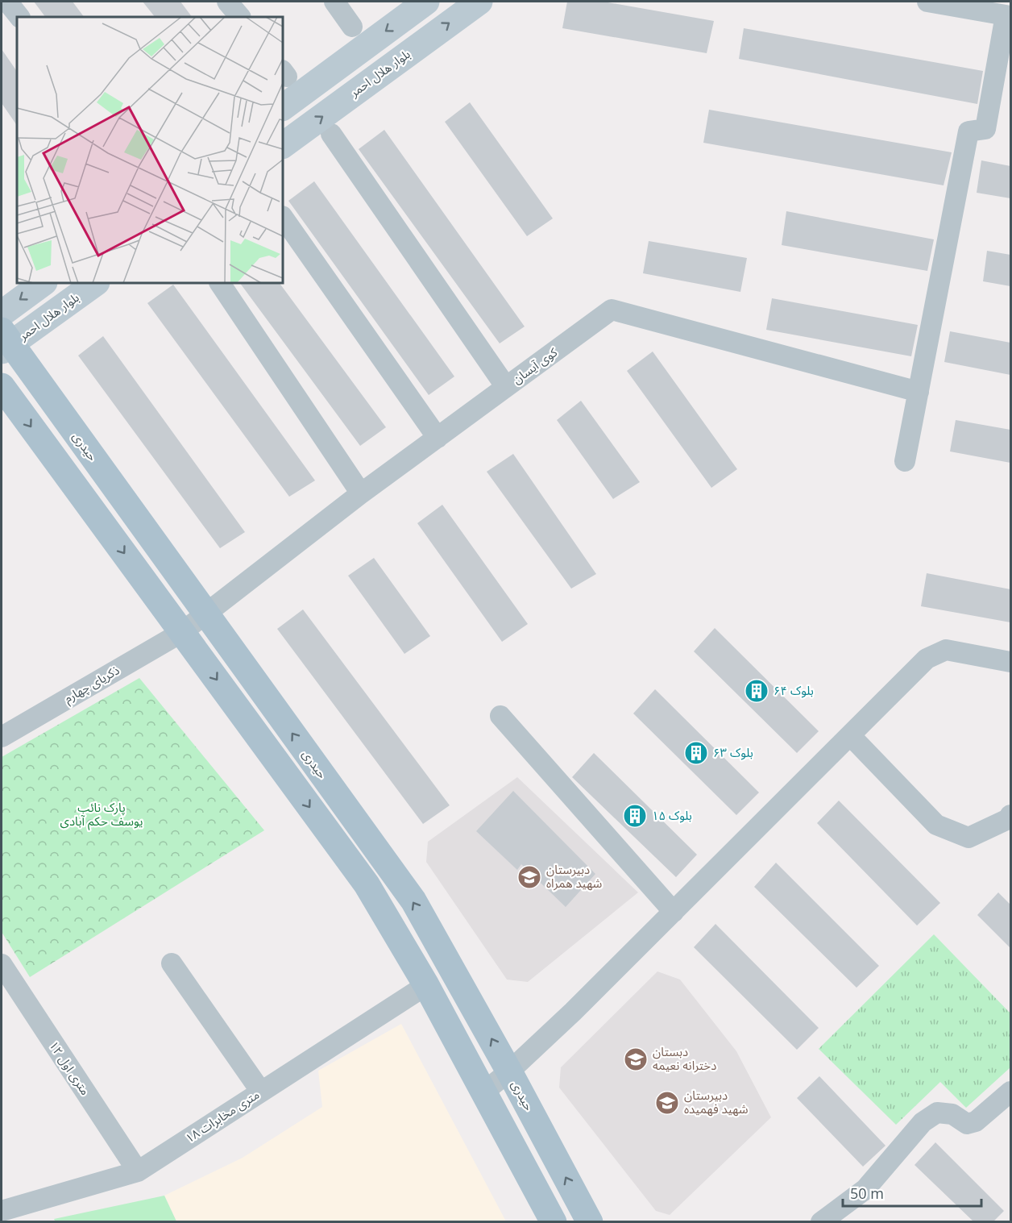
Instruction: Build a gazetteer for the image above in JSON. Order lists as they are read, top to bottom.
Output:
{
  "streets": {
    "main road": ["بلوار هلال احمر", "حیدری"],
    "street": [
      "کوی آیسان",
      "ذکریای چهارم",
      "۱۲ متری اول",
      "۱۸ متری مخابرات"
    ]
  },
  "crossings": [
    ["بلوار هلال احمر", "حیدری"],
    ["کوی آیسان", "حیدری"],
    ["کوی آیسان", "ذکریای چهارم"],
    ["حیدری", "ذکریای چهارم"],
    ["۱۲ متری اول", "۱۸ متری مخابرات"]
  ],
  "parks": ["پارک نائب یوسف حکم آبادی"],
  "places": {
    "building": ["بلوک ۶۴", "بلوک ۶۳", "بلوک ۱۵"],
    "school or university": ["دبیرستان شهید همراه", "دبستان دخترانه نعیمه", "دبیرستان شهید فهمیده"]
  },
  "scale_bar": "50 m"
}
